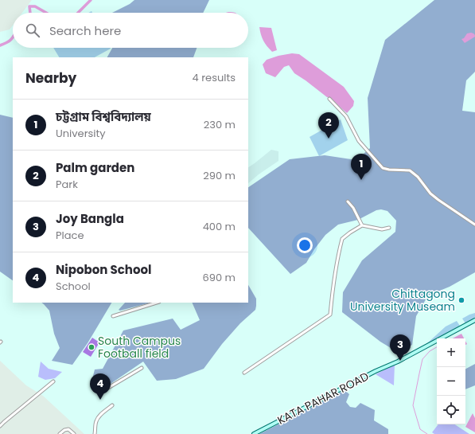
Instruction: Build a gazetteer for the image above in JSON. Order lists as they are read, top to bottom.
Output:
{
  "streets": {
    "street": ["KATA PAHAR ROAD"]
  },
  "places": ["Chittagong University Museam", "South Campus Football field"],
  "page": {
    "search": "Search here",
    "heading": ["Nearby", "4 results"],
    "list": [
      {
        "mark": "1",
        "name": "চট্টগ্রাম বিশ্ববিদ্যালয়",
        "note": "University",
        "value": "230 m"
      },
      {
        "mark": "2",
        "name": "Palm garden",
        "note": "Park",
        "value": "290 m"
      },
      {
        "mark": "3",
        "name": "Joy Bangla",
        "note": "Place",
        "value": "400 m"
      },
      {
        "mark": "4",
        "name": "Nipobon School",
        "note": "School",
        "value": "690 m"
      }
    ],
    "pins": [
      "2",
      "1",
      "3",
      "4"
    ],
    "map_buttons": ["+", "−"]
  }
}
